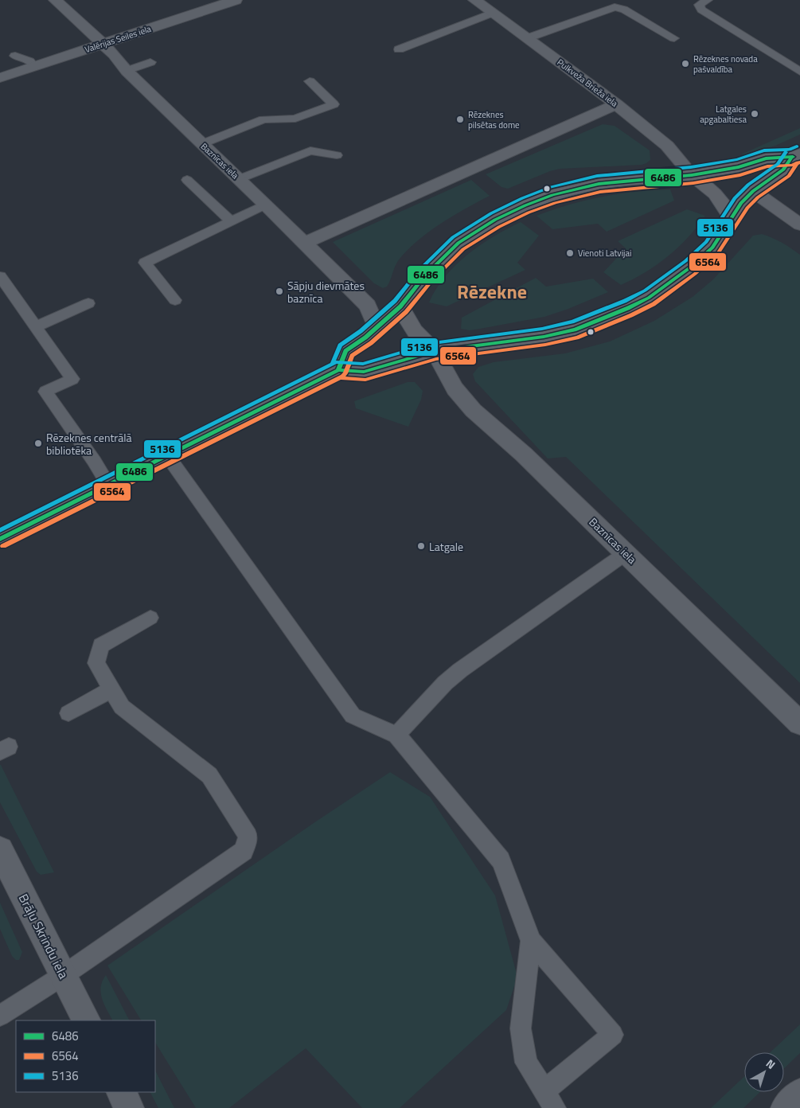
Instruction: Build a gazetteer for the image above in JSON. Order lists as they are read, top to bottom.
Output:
{
  "streets": {
    "street": [
      "Valērijas Seiles iela",
      "Pulkveža Brieža iela",
      "Baznīcas iela",
      "Brāļu Skrindu iela"
    ]
  },
  "crossings": [
    ["Valērijas Seiles iela", "Baznīcas iela"]
  ],
  "districts": ["Rēzekne"],
  "places": [
    "Rēzeknes novada pašvaldība",
    "Latgales apgabaltiesa",
    "Rēzeknes pilsētas dome",
    "Vienoti Latvijai",
    "Sāpju dievmātes baznīca",
    "Rēzeknes centrālā bibliotēka",
    "Latgale"
  ],
  "lines": ["transit line 5136", "transit line 6486", "transit line 6564"],
  "legend": ["6486", "6564", "5136"],
  "north": "top right"
}
